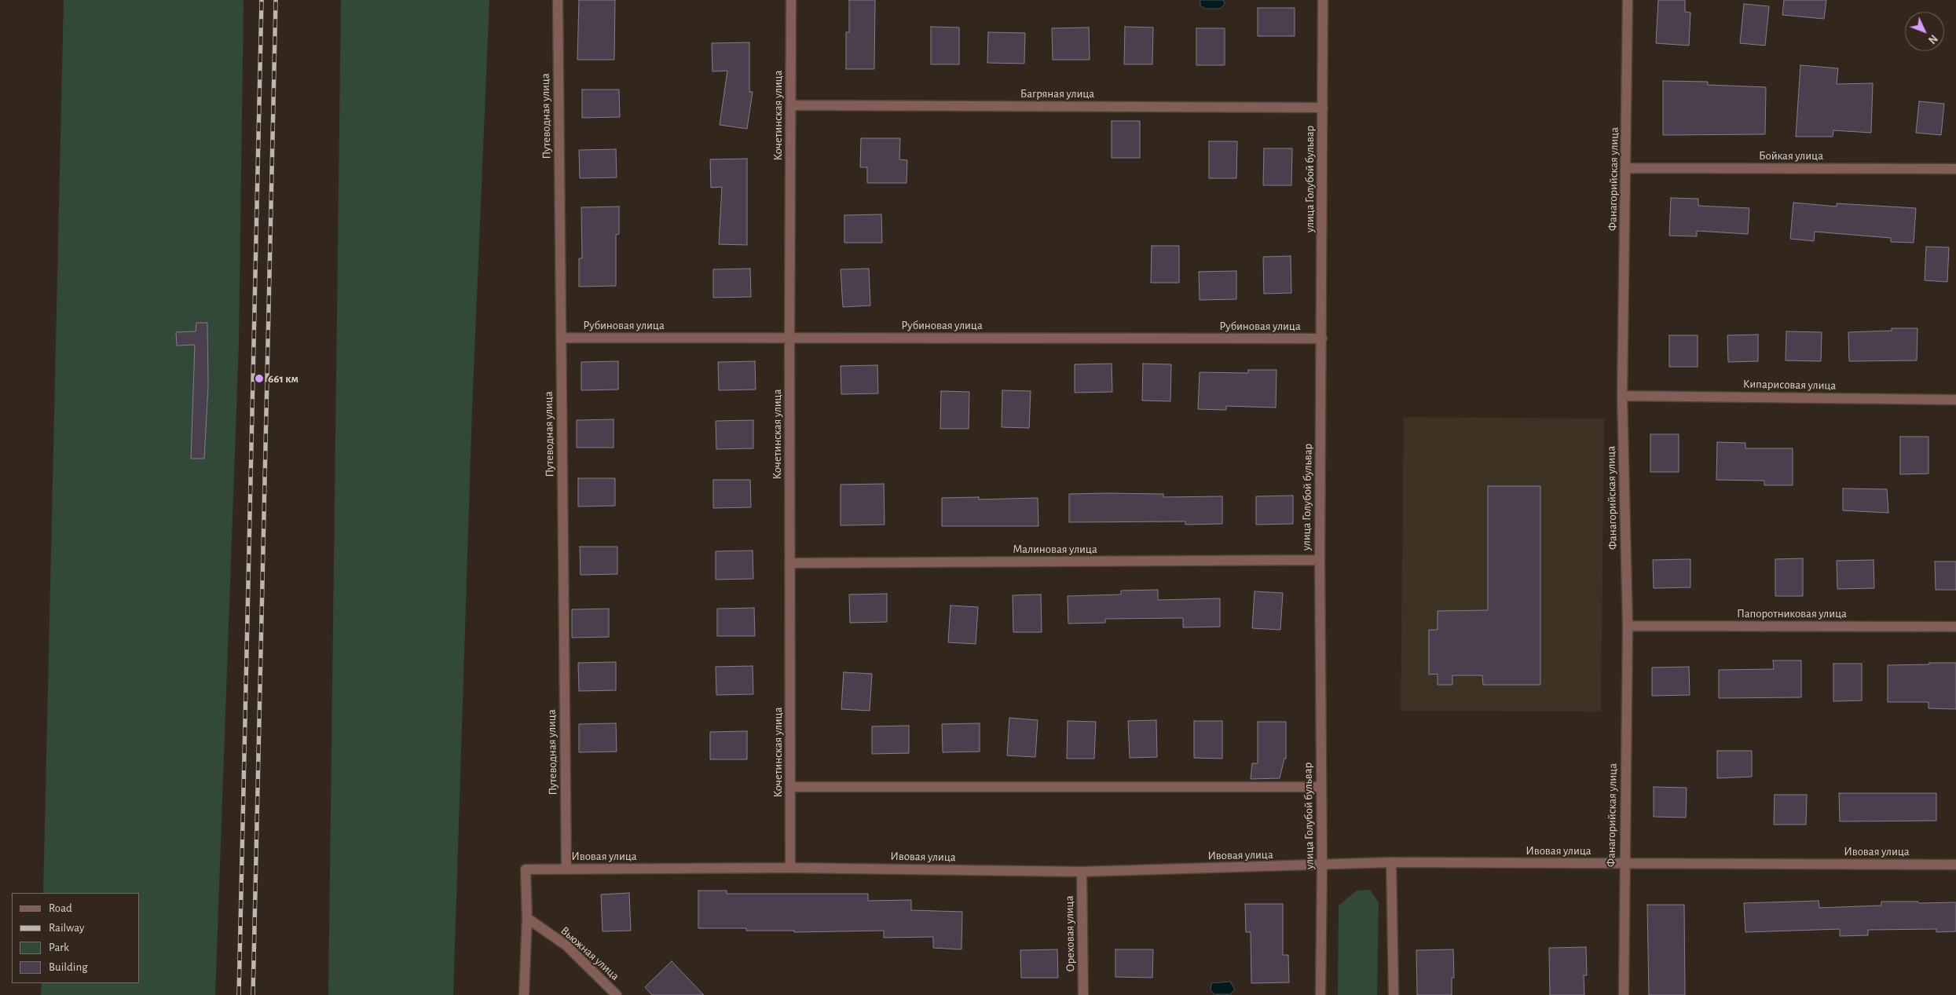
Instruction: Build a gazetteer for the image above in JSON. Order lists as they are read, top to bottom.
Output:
{
  "streets": {
    "street": [
      "Багряная улица",
      "Кочетинская улица",
      "Путеводная улица",
      "Бойкая улица",
      "улица Голубой бульвар",
      "Фанагорийская улица",
      "Рубиновая улица",
      "Кипарисовая улица",
      "Малиновая улица",
      "Папоротниковая улица",
      "Ивовая улица",
      "Ореховая улица",
      "Вьюжная улица"
    ]
  },
  "crossings": [
    ["Багряная улица", "Кочетинская улица"],
    ["Багряная улица", "улица Голубой бульвар"],
    ["Кочетинская улица", "Рубиновая улица"],
    ["Кочетинская улица", "Малиновая улица"],
    ["Кочетинская улица", "Ивовая улица"],
    ["Путеводная улица", "Рубиновая улица"],
    ["Путеводная улица", "Ивовая улица"],
    ["Бойкая улица", "Фанагорийская улица"],
    ["улица Голубой бульвар", "Рубиновая улица"],
    ["улица Голубой бульвар", "Малиновая улица"],
    ["улица Голубой бульвар", "Ивовая улица"],
    ["Фанагорийская улица", "Кипарисовая улица"],
    ["Фанагорийская улица", "Папоротниковая улица"],
    ["Фанагорийская улица", "Ивовая улица"],
    ["Ивовая улица", "Ореховая улица"],
    ["Ивовая улица", "Вьюжная улица"]
  ],
  "places": ["661 км"],
  "legend": [
    "Road",
    "Railway",
    "Park",
    "Building"
  ],
  "north": "bottom right"
}
